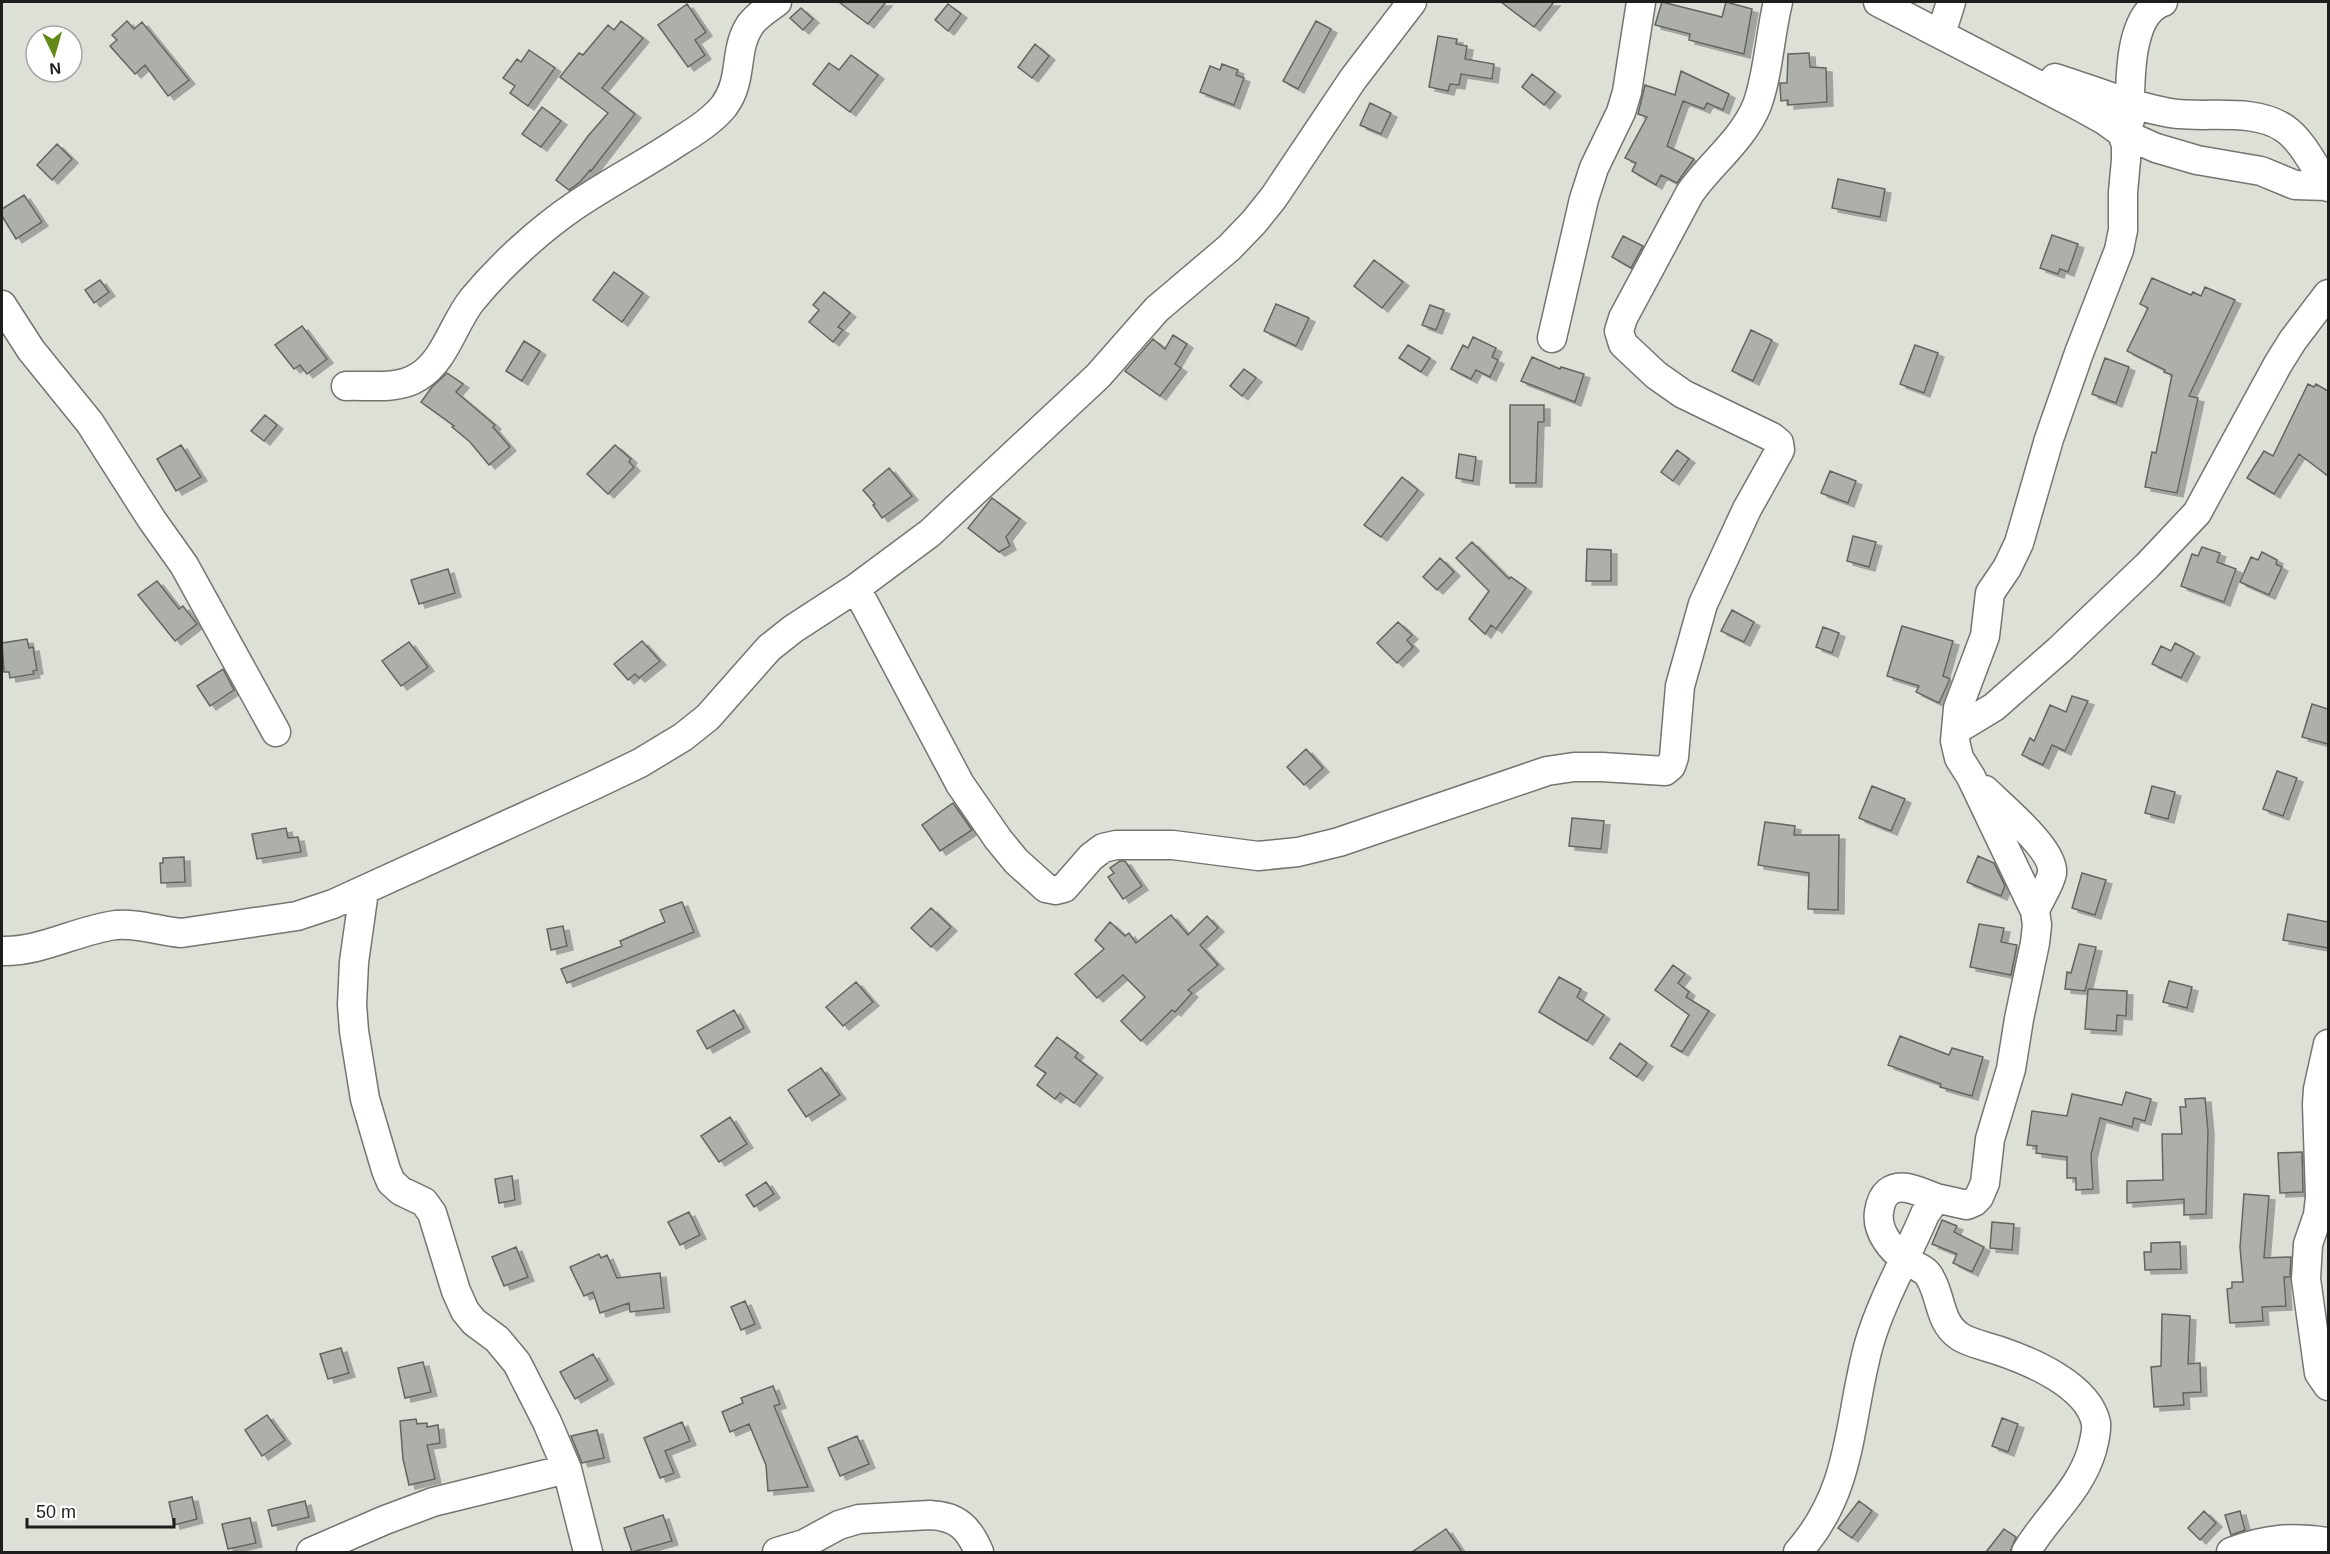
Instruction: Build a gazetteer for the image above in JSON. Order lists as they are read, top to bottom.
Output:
{
  "scale_bar": "50 m",
  "north": "bottom"
}
